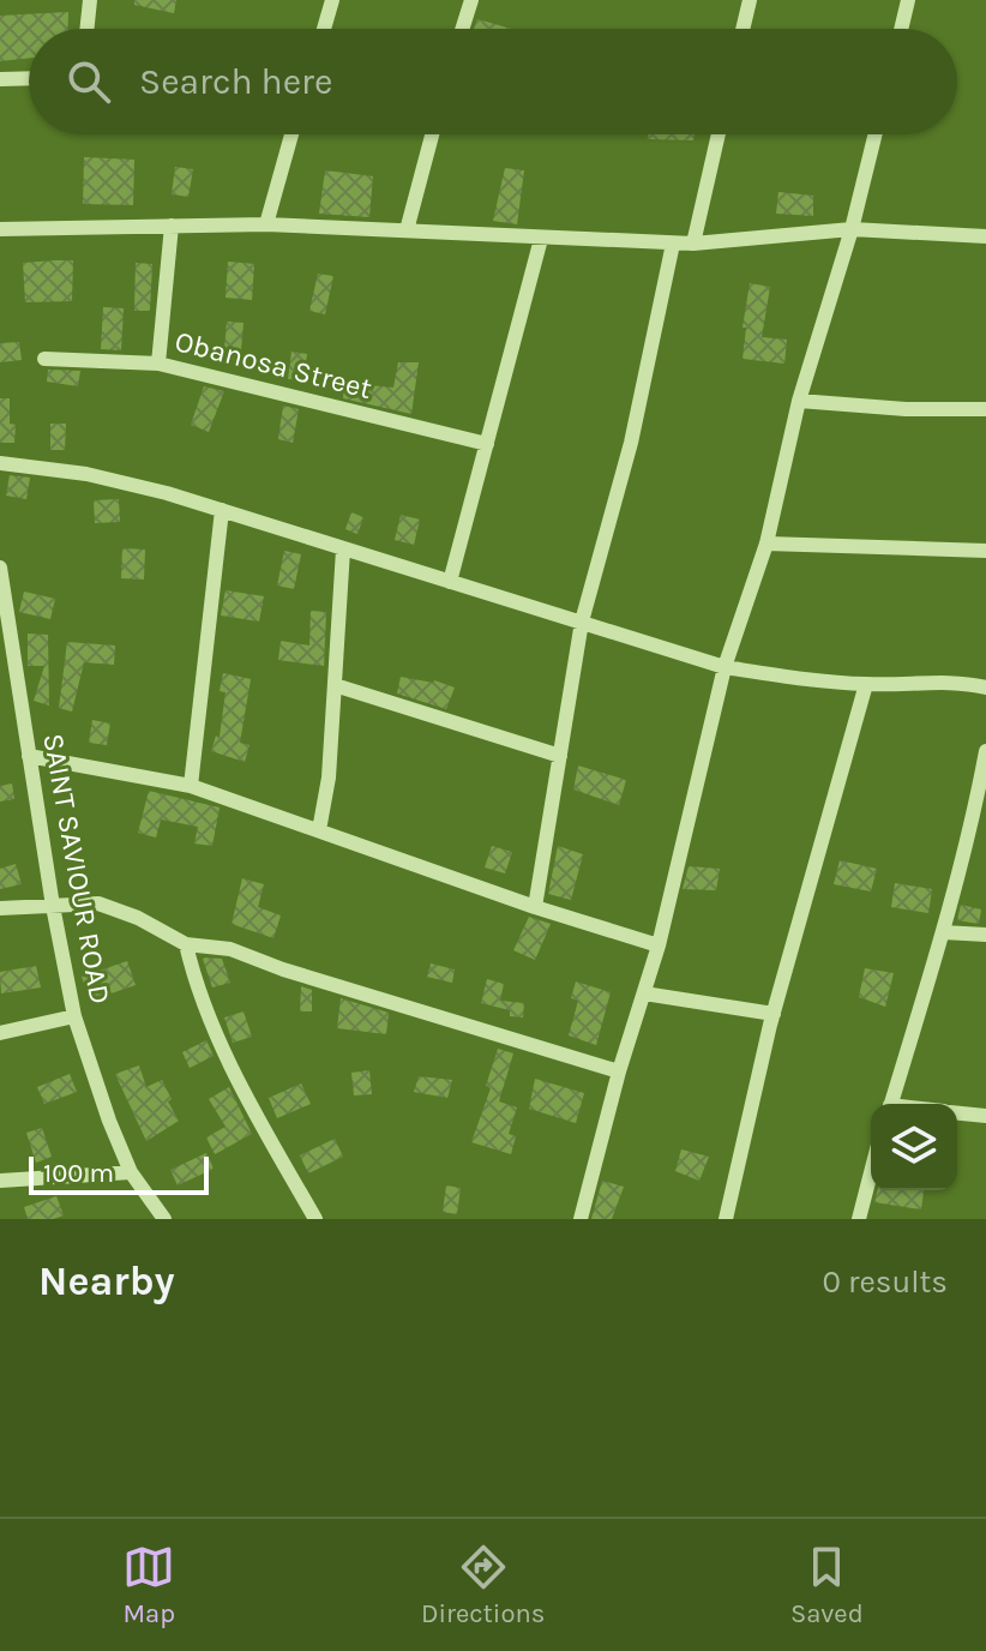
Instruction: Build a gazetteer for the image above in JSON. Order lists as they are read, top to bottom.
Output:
{
  "streets": {
    "street": ["Obanosa Street", "SAINT SAVIOUR ROAD"]
  },
  "scale_bar": "100 m",
  "page": {
    "search": "Search here",
    "scale": "100 m",
    "heading": ["Nearby", "0 results"],
    "nav": ["Map", "Directions", "Saved"]
  }
}
